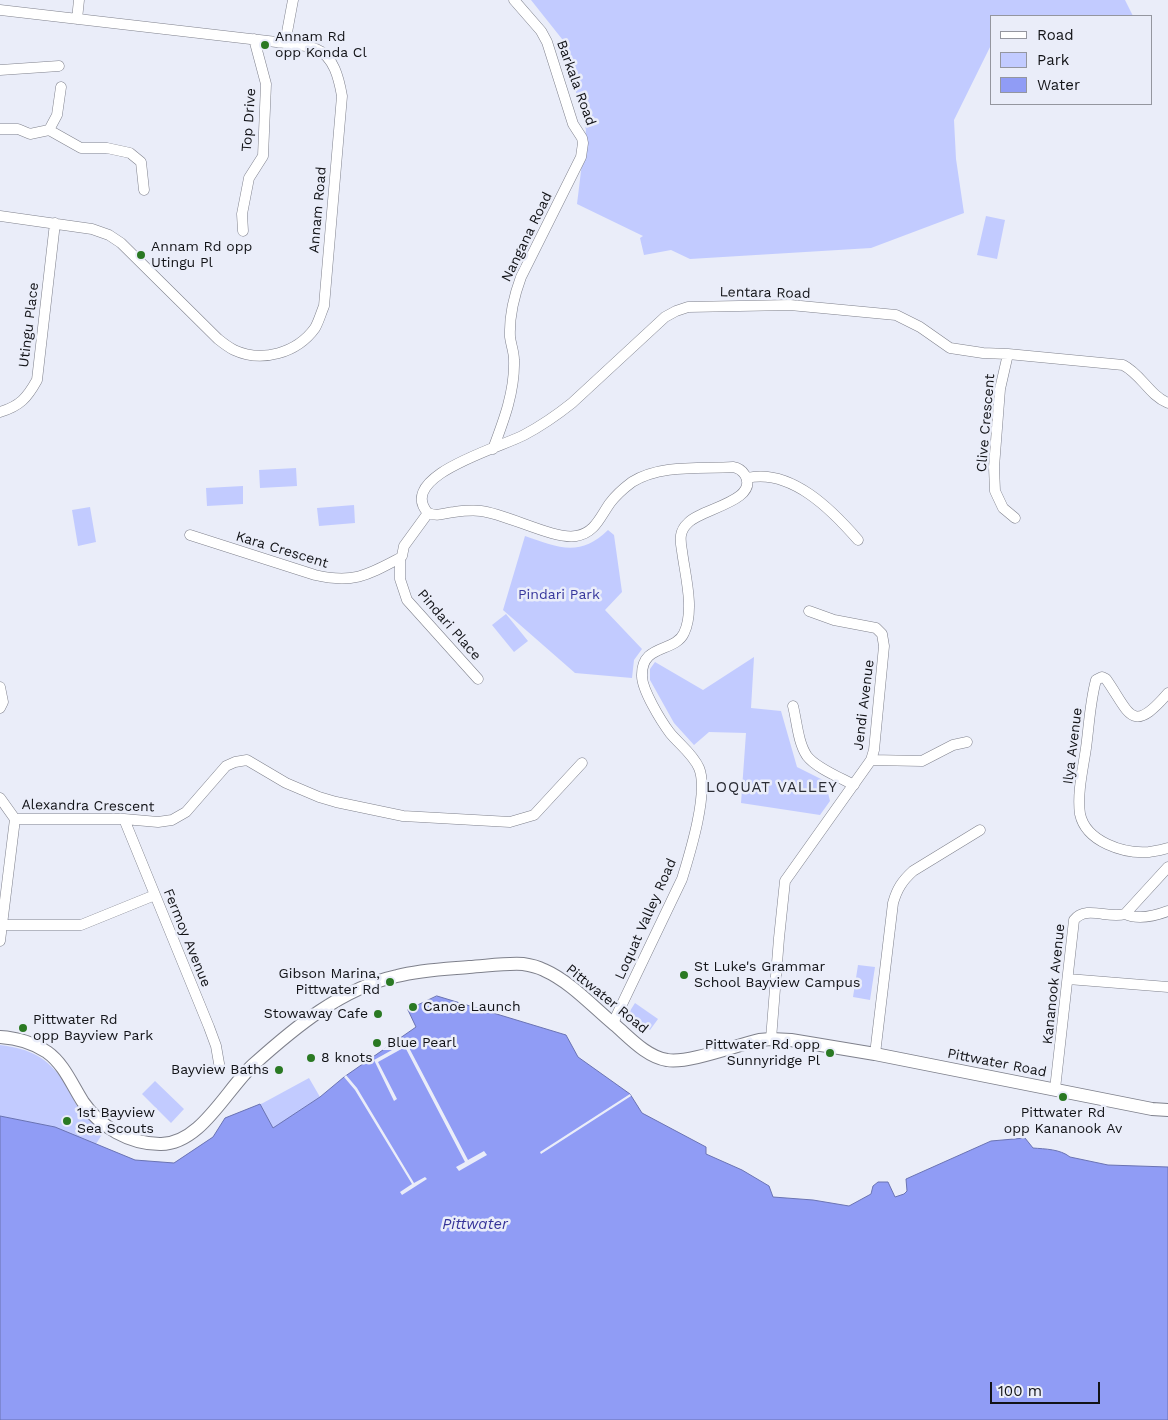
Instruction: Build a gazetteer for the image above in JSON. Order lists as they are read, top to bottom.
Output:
{
  "streets": {
    "main road": ["Pittwater Road"],
    "street": [
      "Barkala Road",
      "Top Drive",
      "Annam Road",
      "Nangana Road",
      "Lentara Road",
      "Utingu Place",
      "Clive Crescent",
      "Kara Crescent",
      "Pindari Place",
      "Jendi Avenue",
      "Ilya Avenue",
      "Alexandra Crescent",
      "Loquat Valley Road",
      "Fermoy Avenue",
      "Kananook Avenue"
    ]
  },
  "crossings": [
    ["Barkala Road", "Nangana Road"],
    ["Top Drive", "Annam Road"],
    ["Annam Road", "Utingu Place"],
    ["Nangana Road", "Lentara Road"],
    ["Lentara Road", "Clive Crescent"],
    ["Kara Crescent", "Pindari Place"],
    ["Jendi Avenue", "Pittwater Road"],
    ["Alexandra Crescent", "Fermoy Avenue"],
    ["Loquat Valley Road", "Pittwater Road"],
    ["Kananook Avenue", "Pittwater Road"]
  ],
  "districts": ["LOQUAT VALLEY"],
  "water": ["Pittwater"],
  "parks": ["Pindari Park"],
  "places": [
    "Annam Rd opp Konda Cl",
    "Annam Rd opp Utingu Pl",
    "St Luke's Grammar School Bayview Campus",
    "Gibson Marina, Pittwater Rd",
    "Canoe Launch",
    "Stowaway Cafe",
    "Pittwater Rd opp Bayview Park",
    "Blue Pearl",
    "Pittwater Rd opp Sunnyridge Pl",
    "8 knots",
    "Bayview Baths",
    "Pittwater Rd opp Kananook Av",
    "1st Bayview Sea Scouts"
  ],
  "legend": ["Road", "Park", "Water"],
  "scale_bar": "100 m"
}
